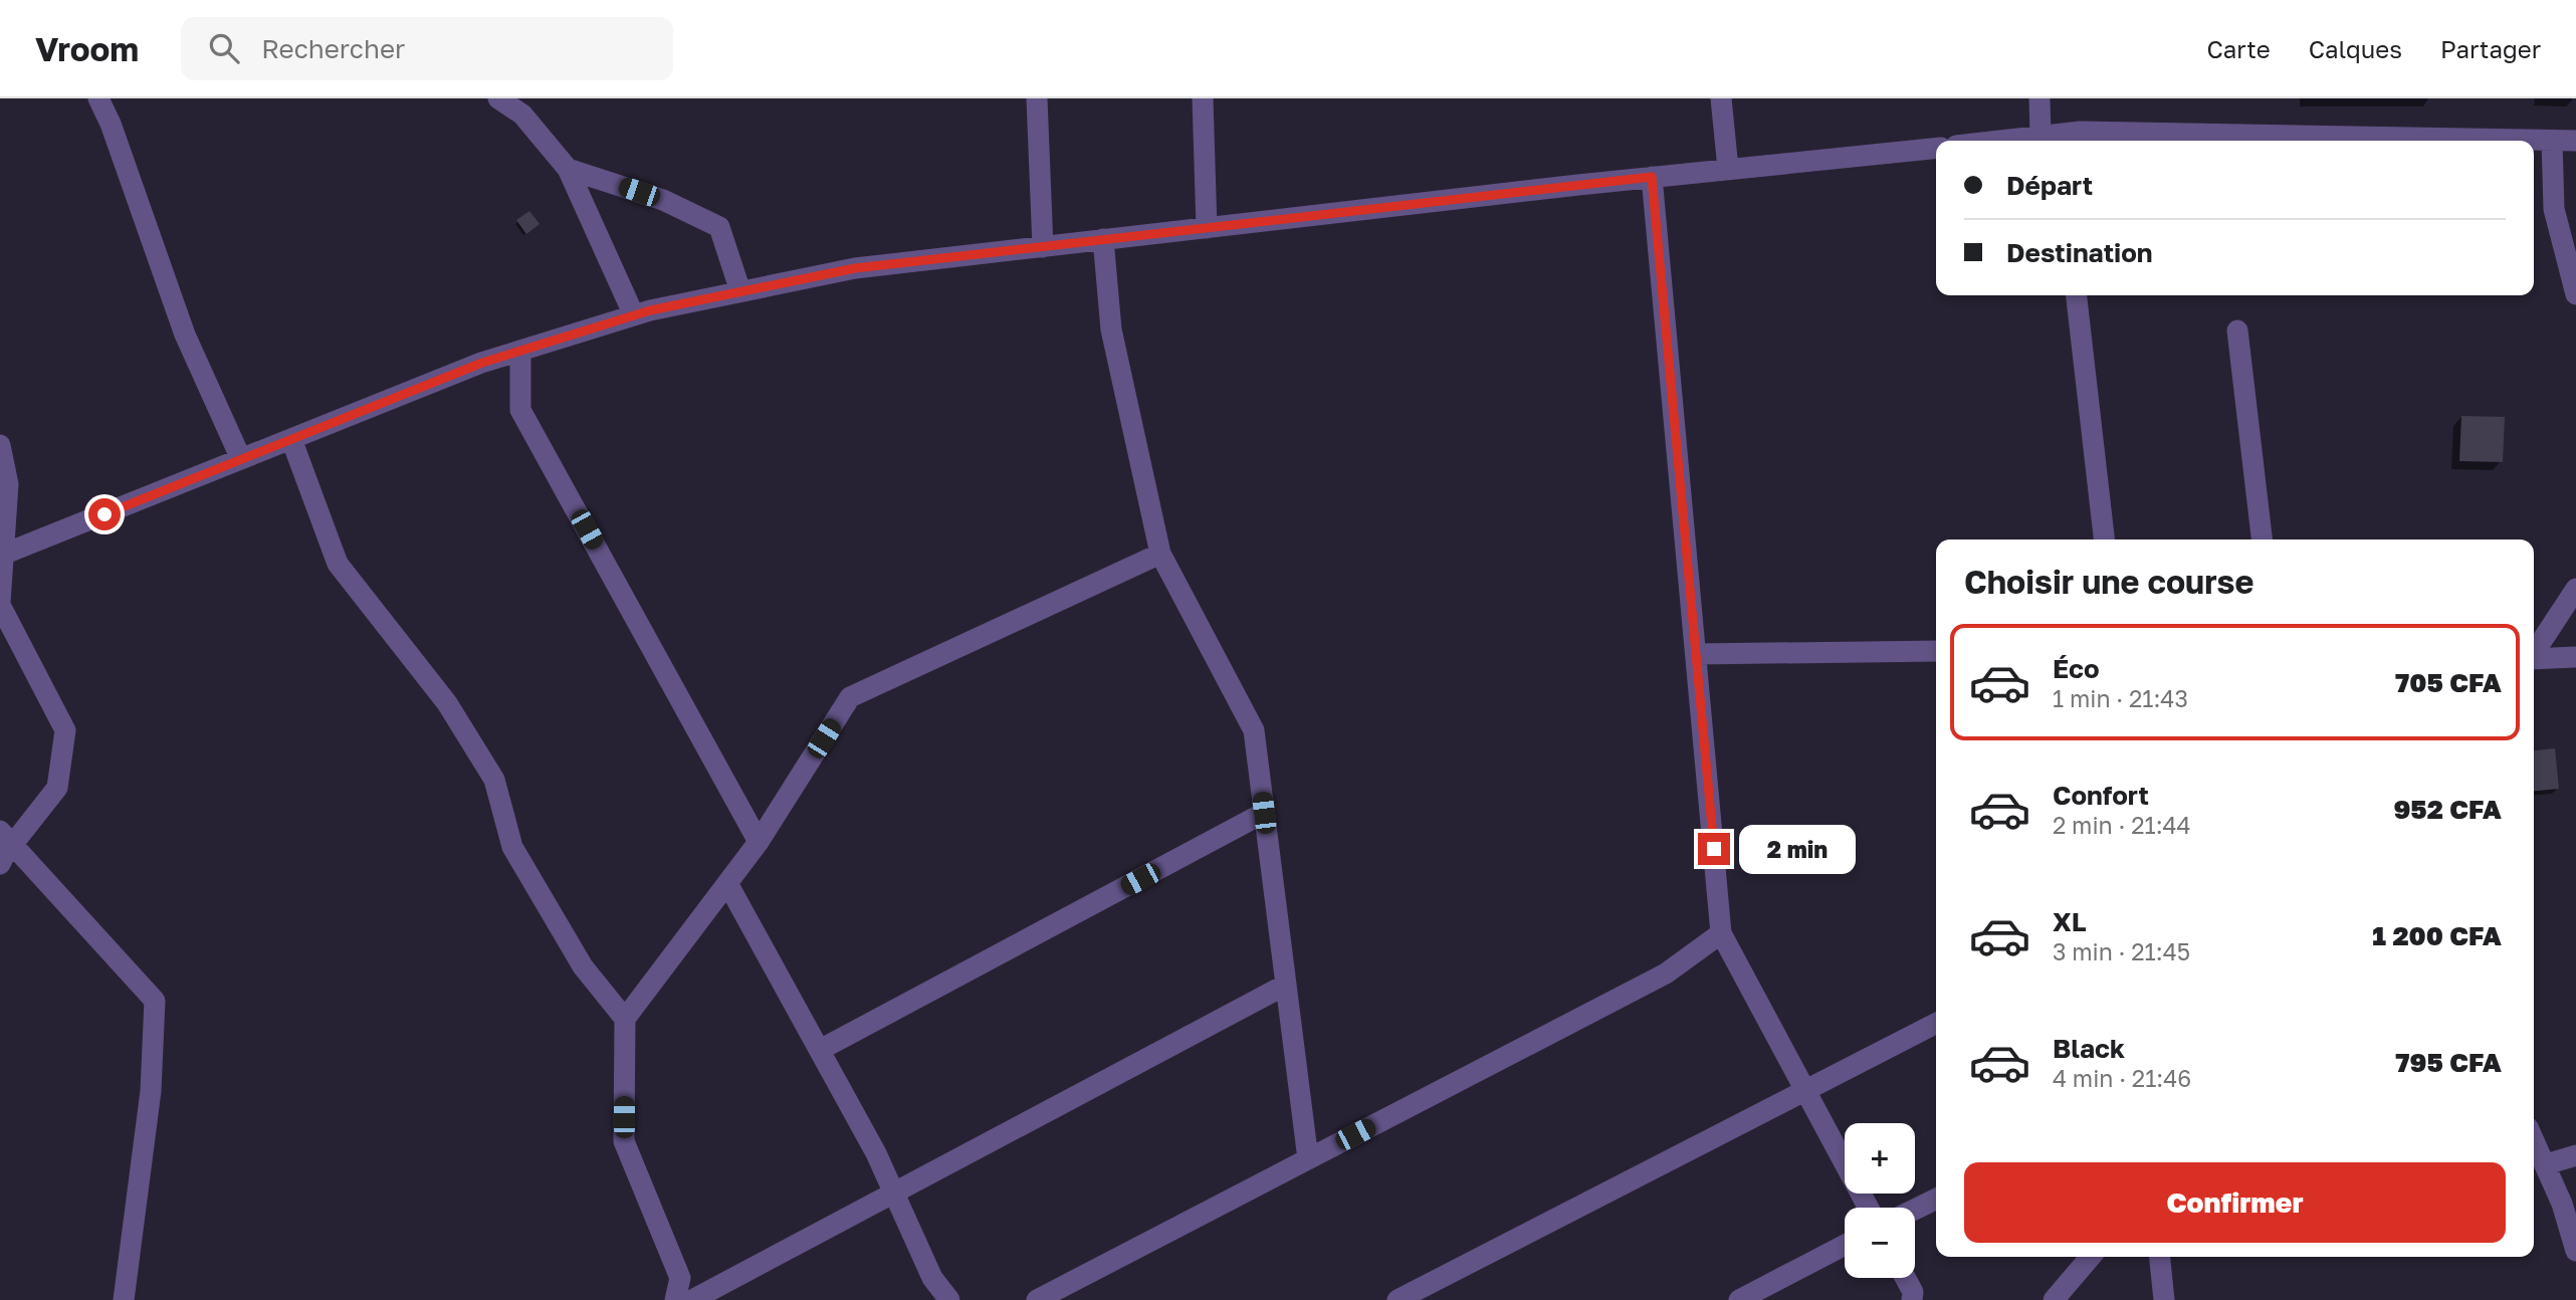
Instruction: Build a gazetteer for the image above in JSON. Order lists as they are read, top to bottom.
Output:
{
  "page": {
    "header": "Vroom",
    "search": "Rechercher",
    "nav": ["Carte", "Calques", "Partager"],
    "banner": ["Départ", "Destination"],
    "heading": "Choisir une course",
    "list": [
      {
        "name": "Éco",
        "note": "1 min · 21:43",
        "value": "705 CFA"
      },
      {
        "name": "Confort",
        "note": "2 min · 21:44",
        "value": "952 CFA"
      },
      {
        "name": "XL",
        "note": "3 min · 21:45",
        "value": "1 200 CFA"
      },
      {
        "name": "Black",
        "note": "4 min · 21:46",
        "value": "795 CFA"
      }
    ],
    "bubble": "2 min",
    "map_buttons": ["+", "−"],
    "buttons": "Confirmer"
  }
}
